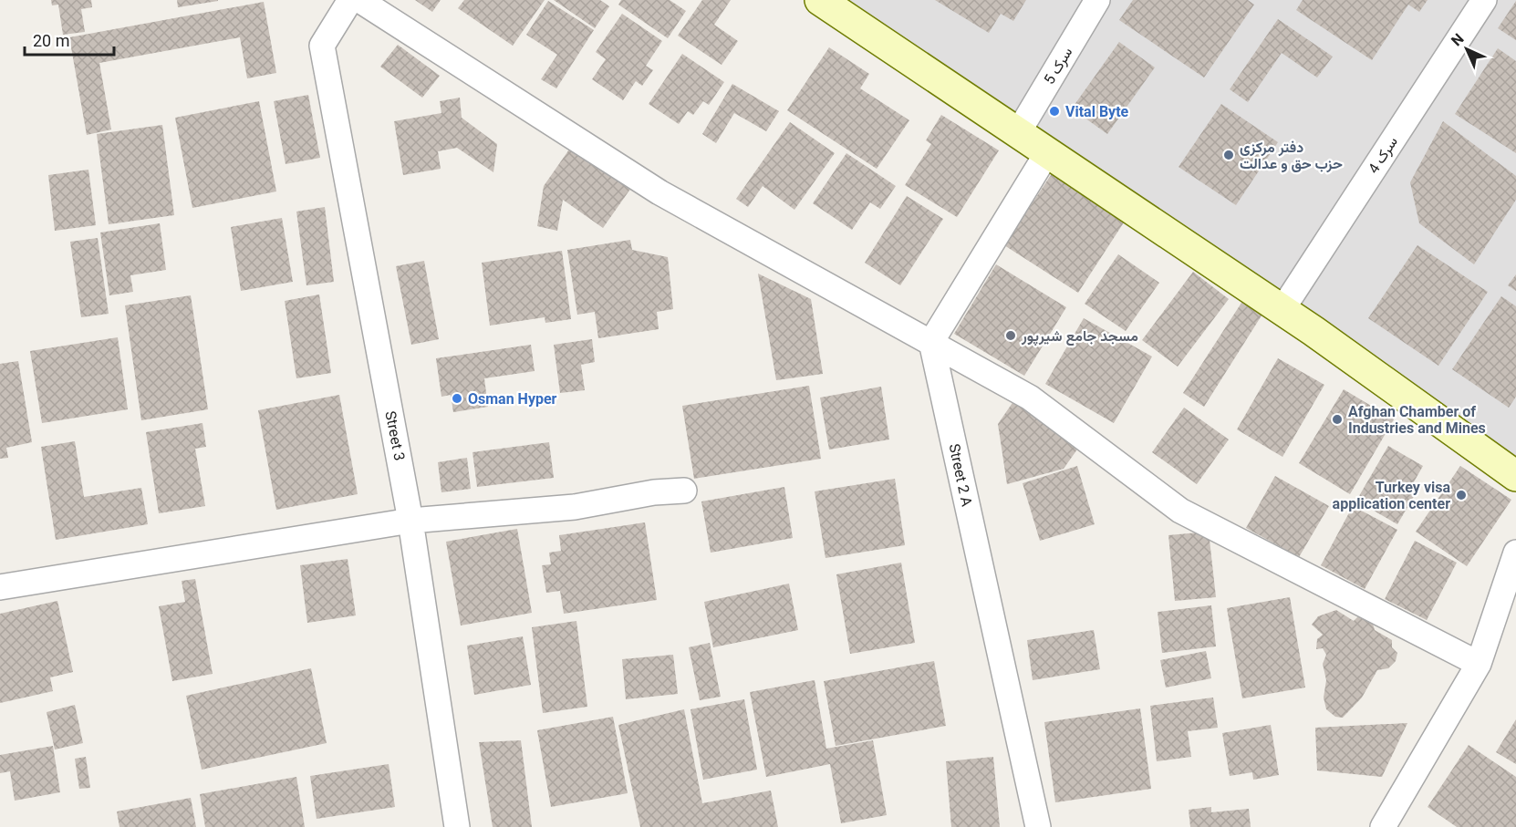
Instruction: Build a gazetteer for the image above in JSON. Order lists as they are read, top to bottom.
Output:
{
  "streets": {
    "street": [
      "سرک 5",
      "سرک 4",
      "Street 3",
      "Street 2 A"
    ]
  },
  "places": [
    "Vital Byte",
    "دفتر مرکزی حزب حق و عدالت",
    "مسجد جامع شیرپور",
    "Osman Hyper",
    "Afghan Chamber of Industries and Mines",
    "Turkey visa application center"
  ],
  "scale_bar": "20 m",
  "north": "top left"
}
